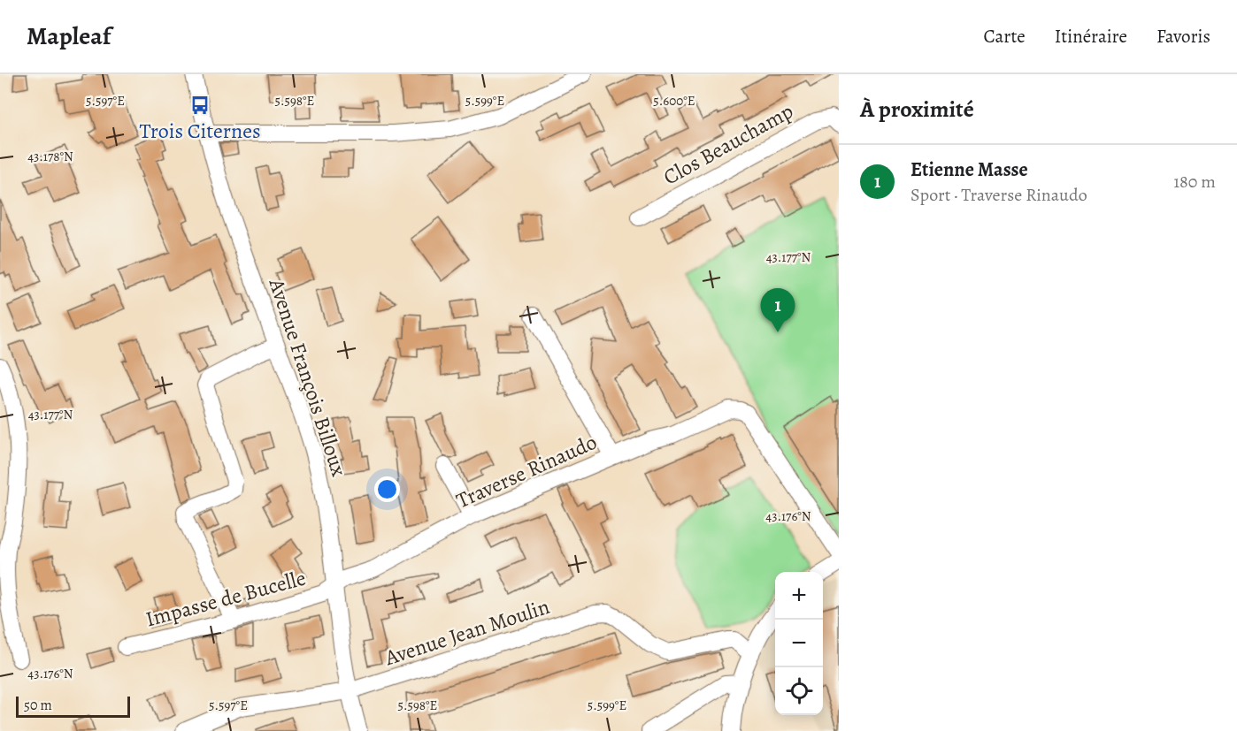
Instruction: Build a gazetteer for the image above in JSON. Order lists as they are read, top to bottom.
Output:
{
  "streets": {
    "street": [
      "Clos Beauchamp",
      "Avenue François Billoux",
      "Traverse Rinaudo",
      "Impasse de Bucelle",
      "Avenue Jean Moulin"
    ]
  },
  "crossings": [
    ["Avenue François Billoux", "Traverse Rinaudo"],
    ["Avenue François Billoux", "Impasse de Bucelle"],
    ["Avenue François Billoux", "Avenue Jean Moulin"],
    ["Traverse Rinaudo", "Impasse de Bucelle"]
  ],
  "places": {
    "bus stop": ["Trois Citernes"]
  },
  "scale_bar": "50 m",
  "page": {
    "header": "Mapleaf",
    "nav": ["Carte", "Itinéraire", "Favoris"],
    "heading": "À proximité",
    "list": [
      {
        "mark": "1",
        "name": "Etienne Masse",
        "note": "Sport · Traverse Rinaudo",
        "value": "180 m"
      }
    ],
    "pins": "1",
    "map_buttons": ["+", "−"],
    "scale": "50 m"
  },
  "coordinates": [
    "5.597°E",
    "5.598°E",
    "5.599°E",
    "5.600°E",
    "43.178°N",
    "43.177°N",
    "43.176°N"
  ]
}
